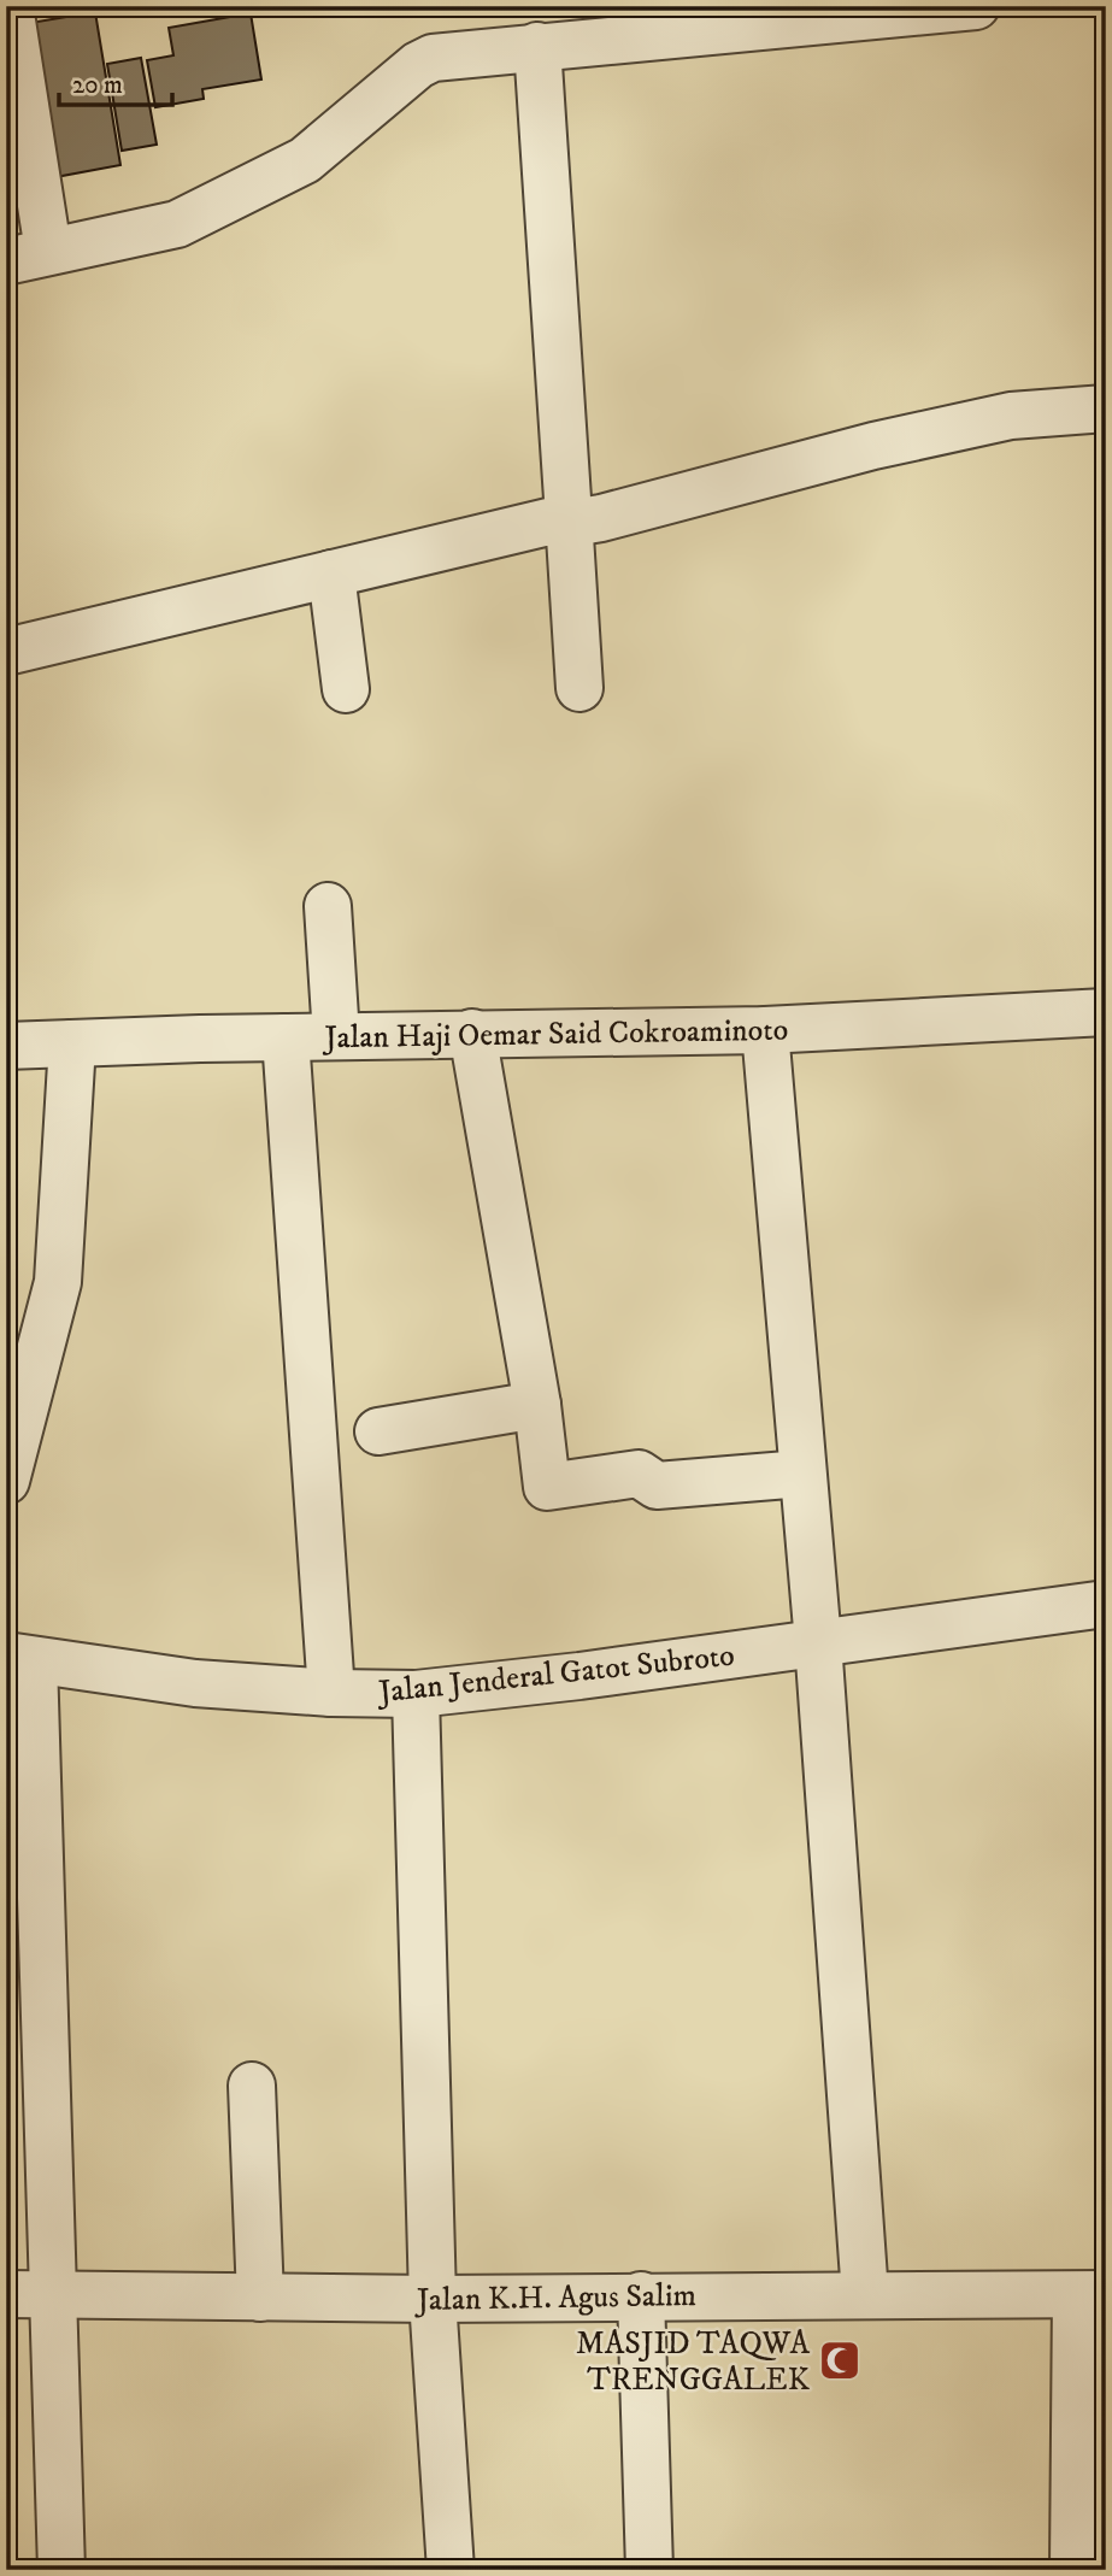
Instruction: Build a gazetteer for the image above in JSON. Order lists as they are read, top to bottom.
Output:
{
  "streets": {
    "street": ["Jalan Haji Oemar Said Cokroaminoto", "Jalan Jenderal Gatot Subroto", "Jalan K.H. Agus Salim"]
  },
  "places": {
    "mosque": ["MASJID TAQWA TRENGGALEK"]
  },
  "scale_bar": "20 m"
}
